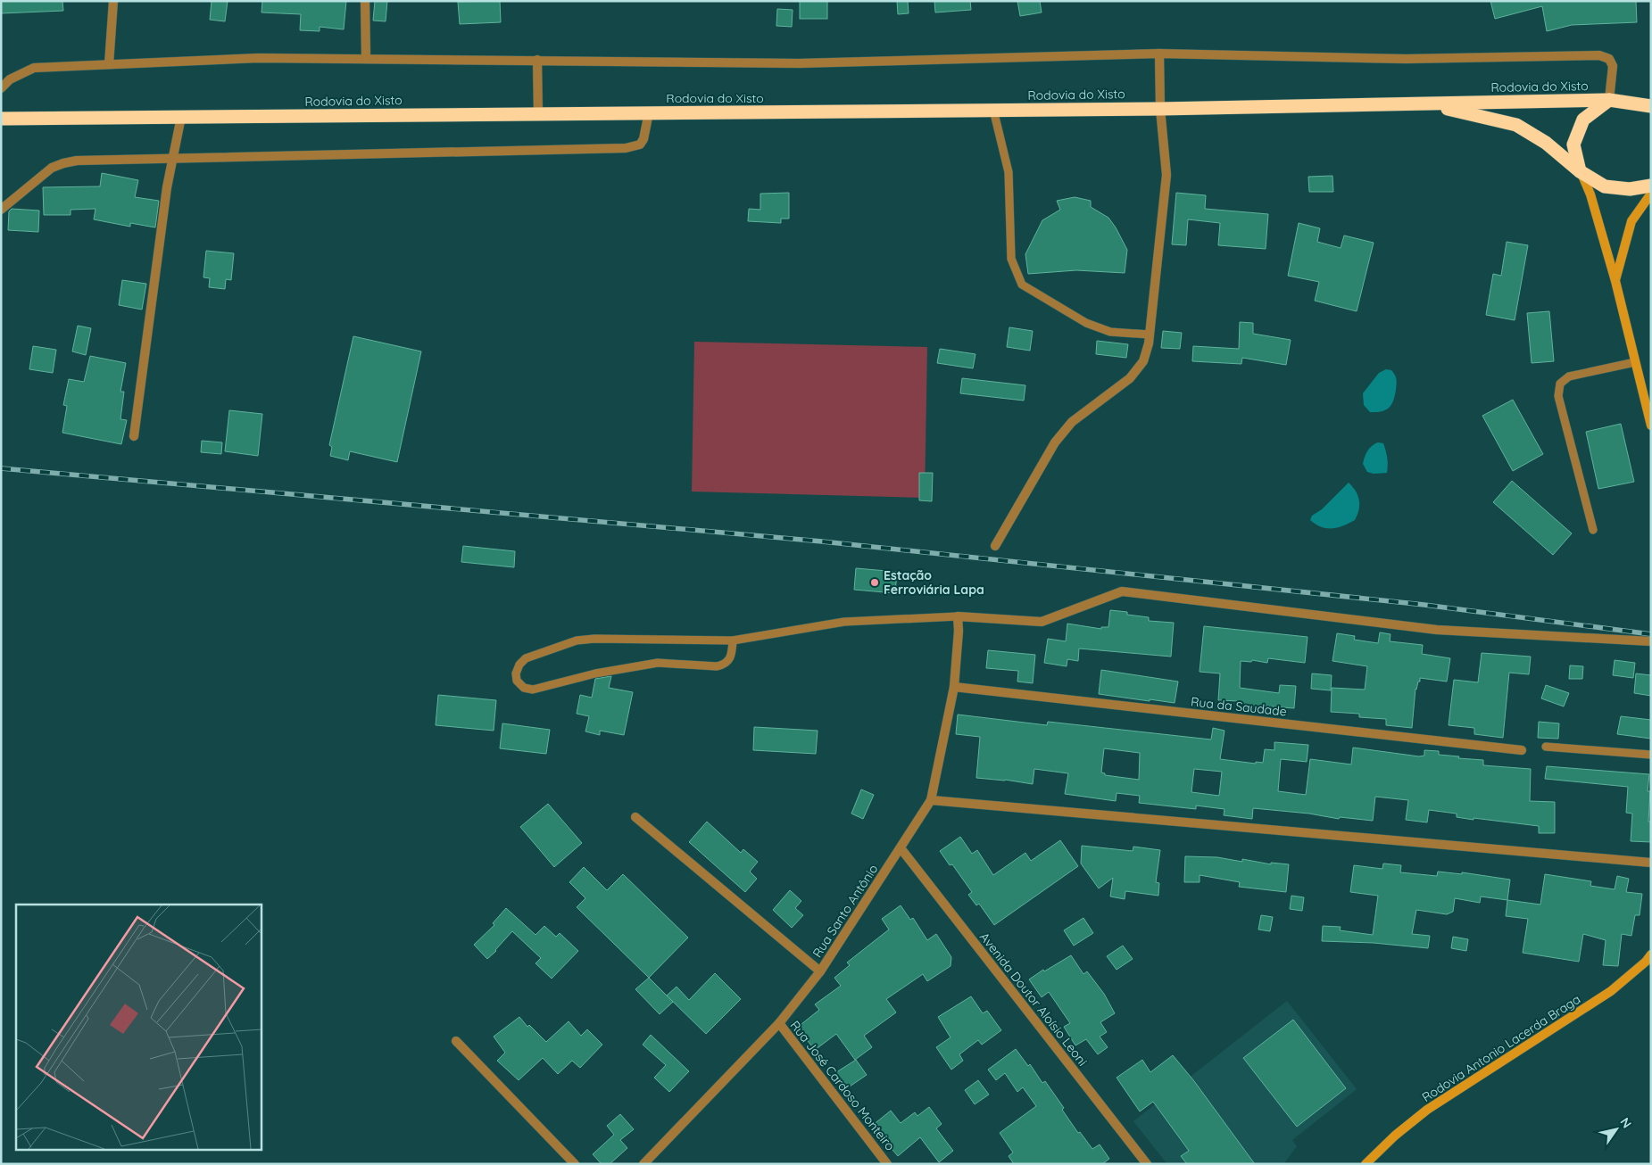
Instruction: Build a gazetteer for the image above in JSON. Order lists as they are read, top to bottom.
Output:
{
  "streets": {
    "highway": ["Rodovia do Xisto"],
    "main road": ["Rodovia Antonio Lacerda Braga"],
    "street": [
      "Rua da Saudade",
      "Rua Santo Antônio",
      "Avenida Doutor Aloísio Leoni",
      "Rua José Cardoso Monteiro"
    ]
  },
  "crossings": [
    ["Rua da Saudade", "Rua Santo Antônio"],
    ["Rua Santo Antônio", "Avenida Doutor Aloísio Leoni"],
    ["Rua Santo Antônio", "Rua José Cardoso Monteiro"]
  ],
  "places": ["Estação Ferroviária Lapa"],
  "north": "top right"
}
